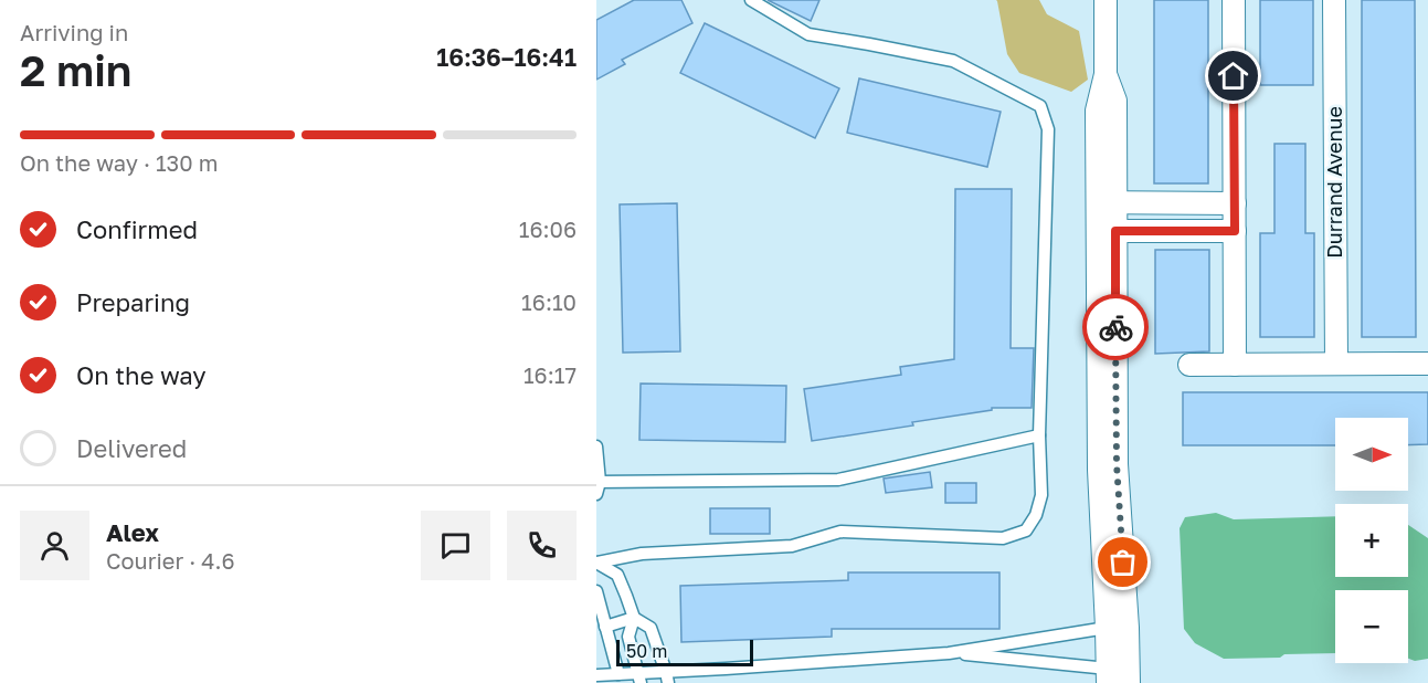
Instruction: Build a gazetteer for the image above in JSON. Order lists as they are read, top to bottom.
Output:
{
  "streets": {
    "street": ["Durrand Avenue"]
  },
  "scale_bar": "50 m",
  "north": "right",
  "page": {
    "heading": ["2 min", "Arriving in", "16:36–16:41"],
    "panel": ["Alex", "Courier · 4.6"],
    "bar": "On the way · 130 m",
    "list": [
      ["Confirmed", "16:06"],
      ["Preparing", "16:10"],
      ["On the way", "16:17"],
      "Delivered"
    ],
    "map_buttons": ["+", "−"],
    "scale": "50 m"
  }
}
